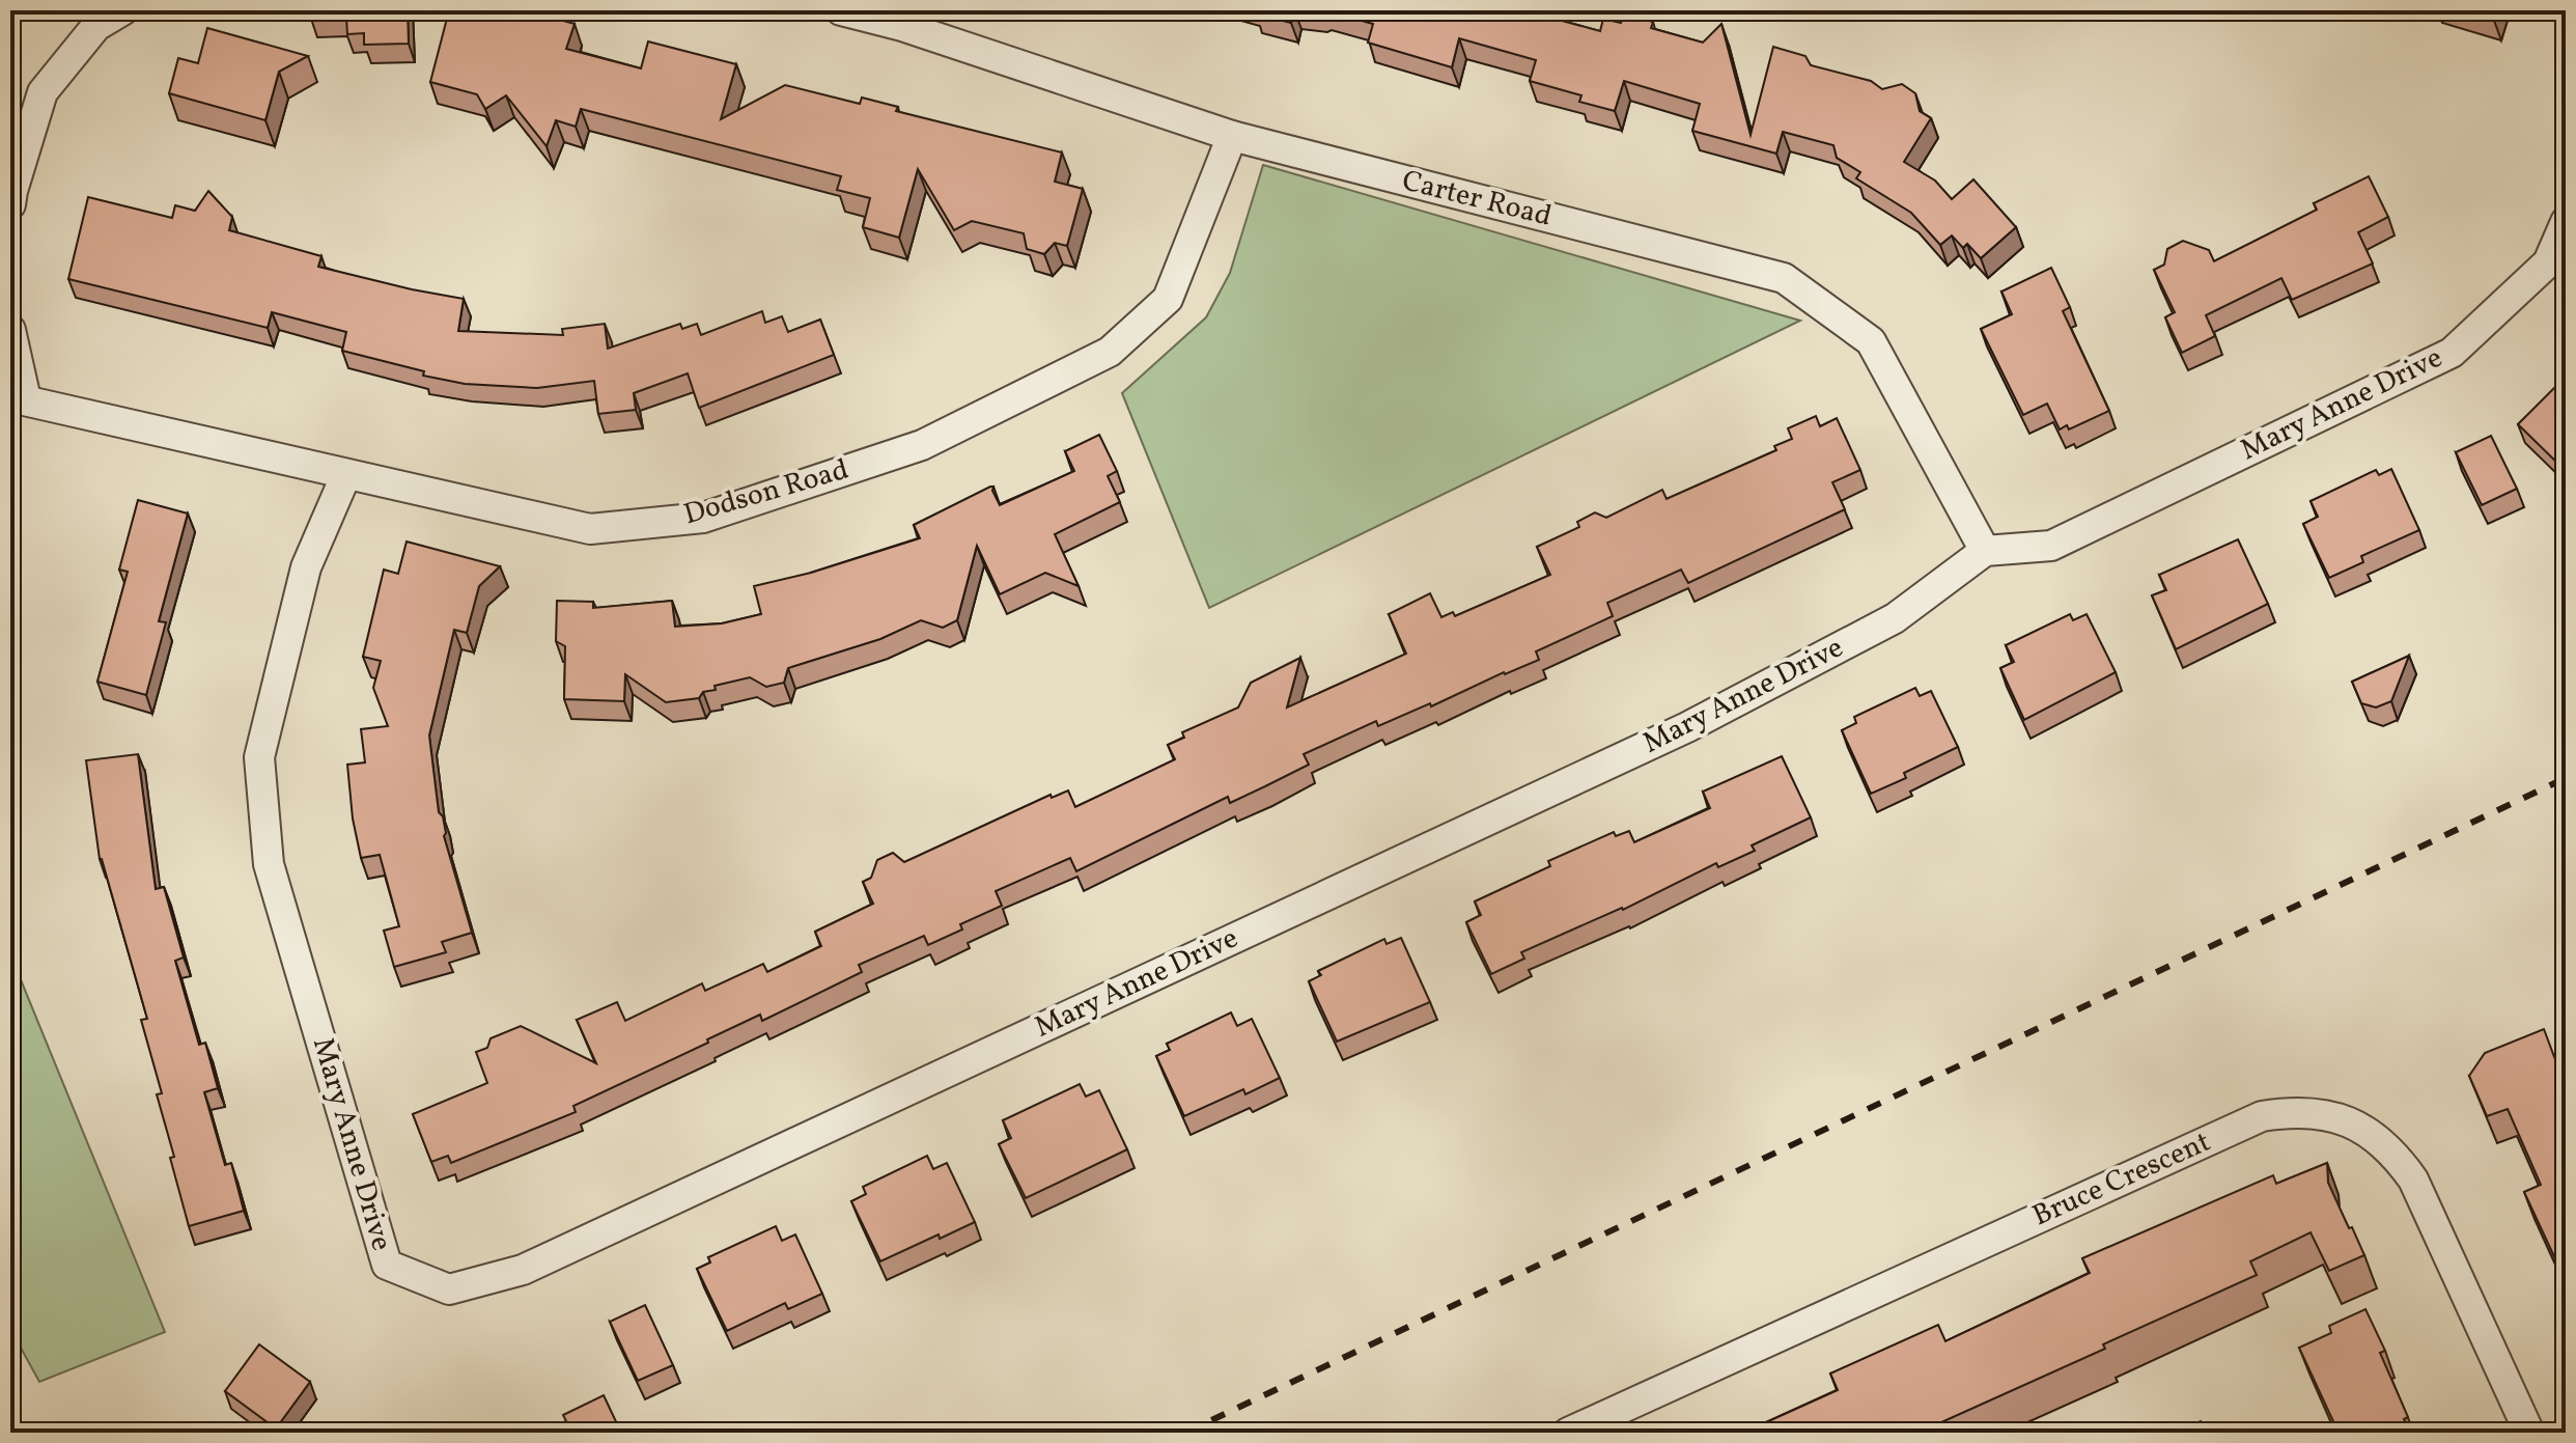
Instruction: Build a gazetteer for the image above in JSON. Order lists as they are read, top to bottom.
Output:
{
  "streets": {
    "street": [
      "Carter Road",
      "Mary Anne Drive",
      "Dodson Road",
      "Bruce Crescent"
    ]
  },
  "crossings": [
    ["Carter Road", "Mary Anne Drive"],
    ["Carter Road", "Dodson Road"],
    ["Mary Anne Drive", "Dodson Road"]
  ]
}
